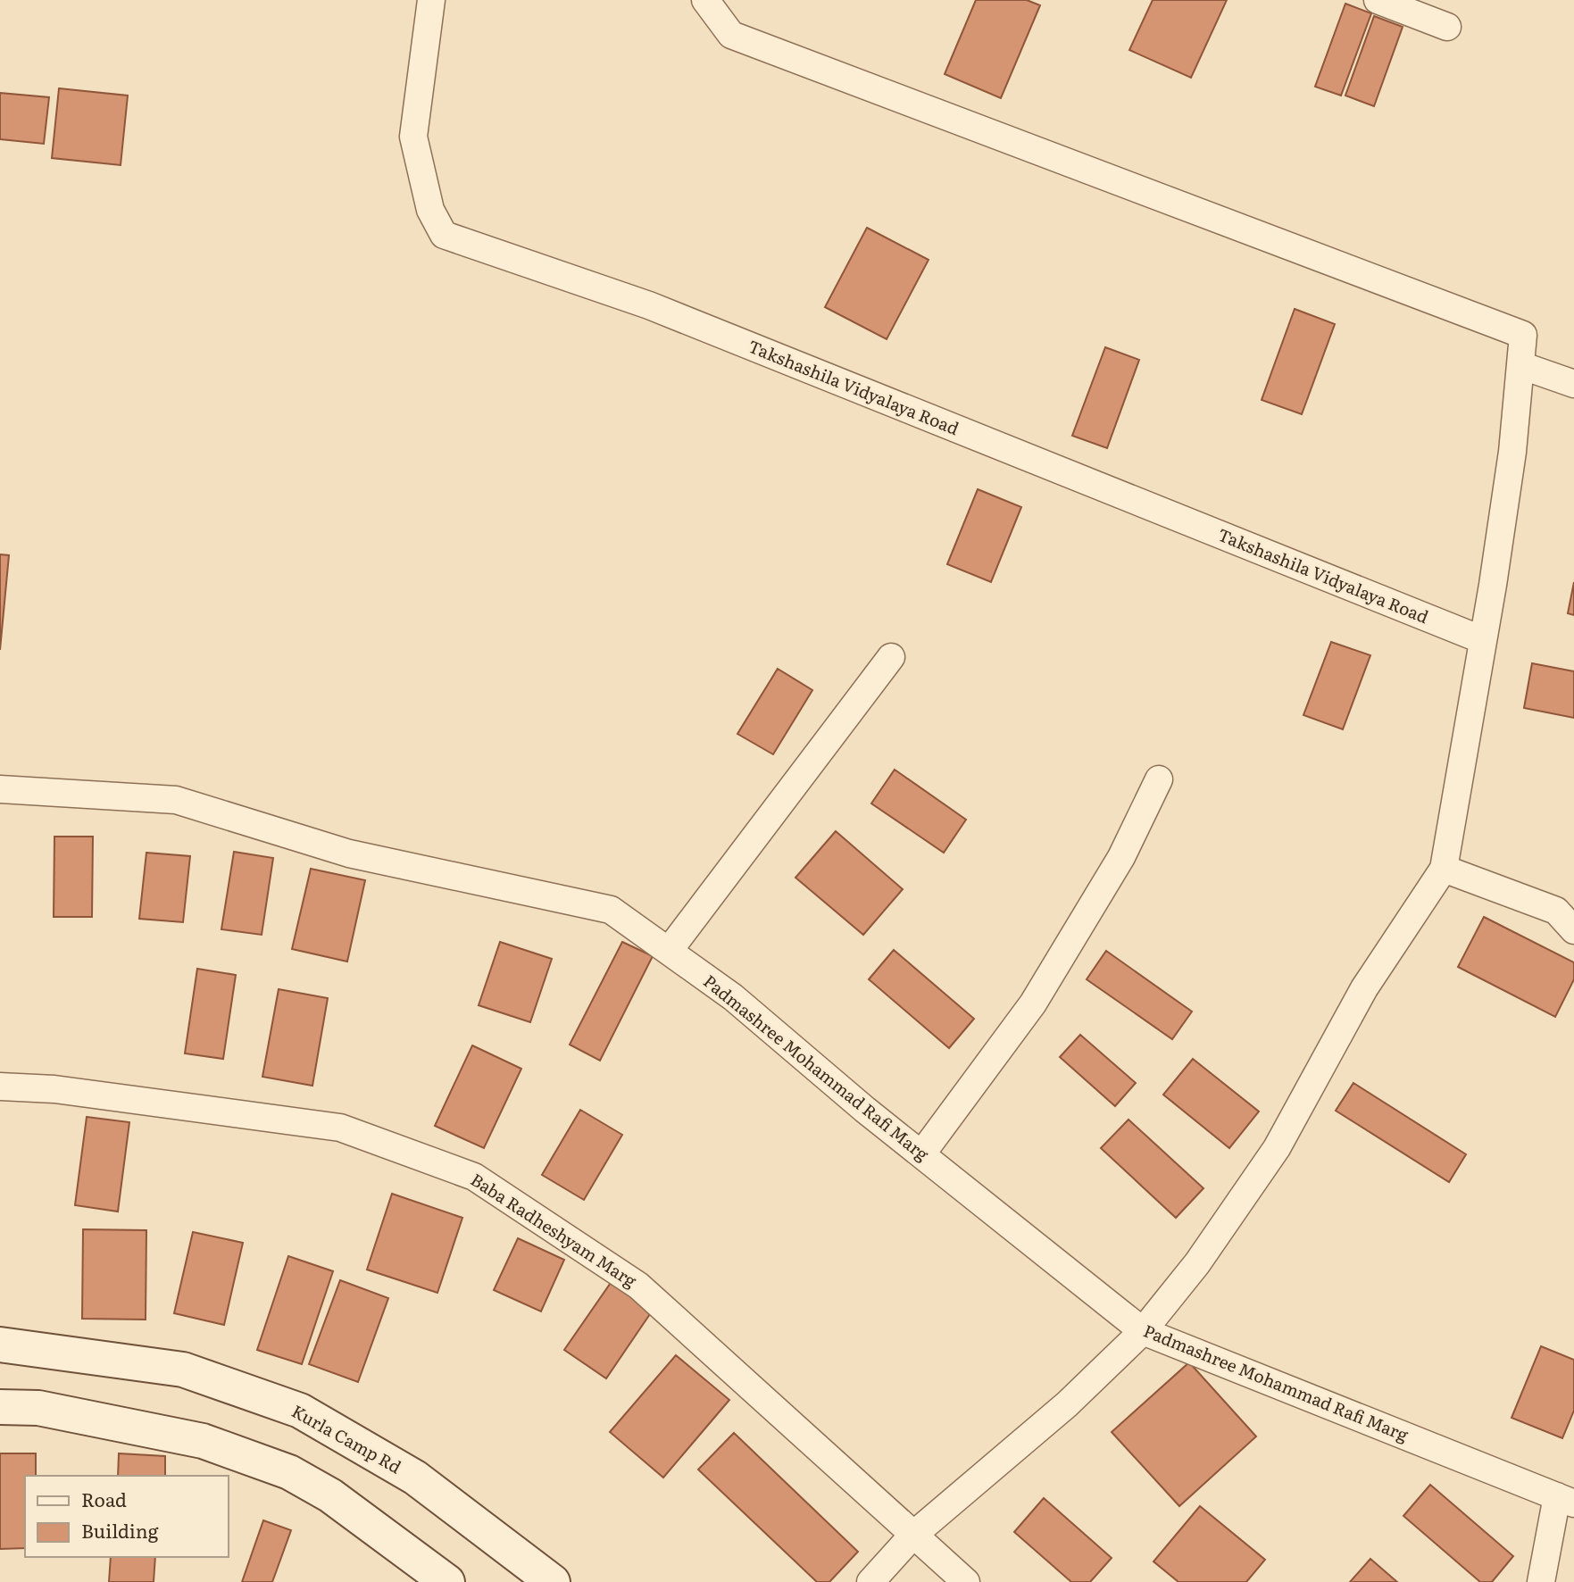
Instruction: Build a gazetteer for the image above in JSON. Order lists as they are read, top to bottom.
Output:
{
  "streets": {
    "main road": ["Kurla Camp Rd"],
    "street": ["Takshashila Vidyalaya Road", "Padmashree Mohammad Rafi Marg", "Baba Radheshyam Marg"]
  },
  "legend": ["Road", "Building"]
}
